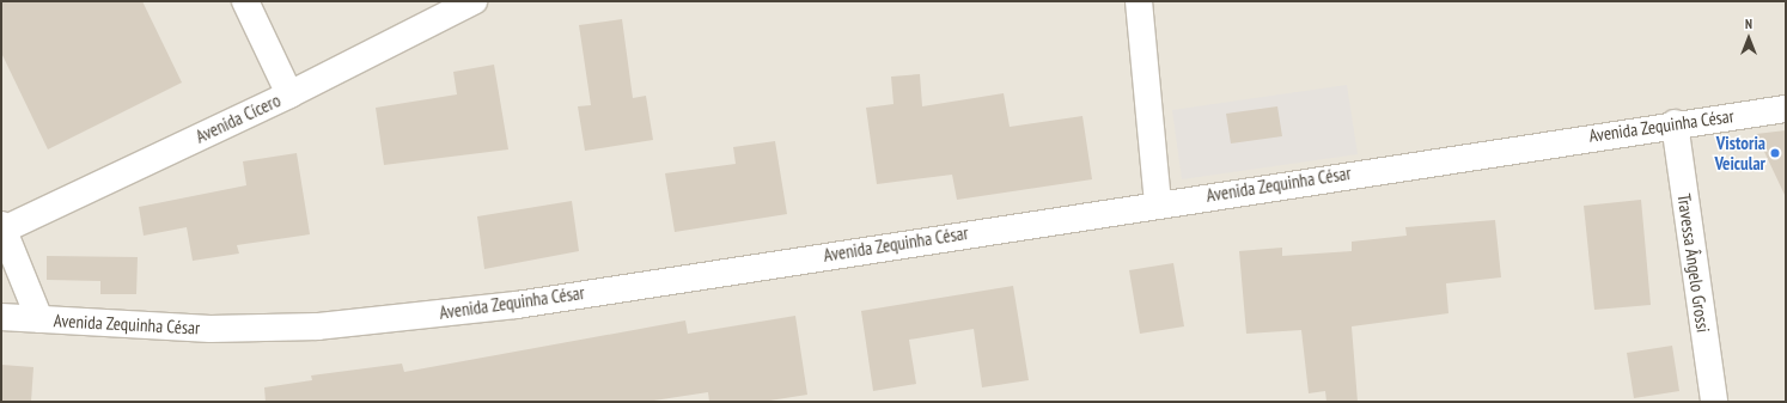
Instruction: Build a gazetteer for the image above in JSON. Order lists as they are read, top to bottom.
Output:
{
  "streets": {
    "street": ["Avenida Cícero", "Avenida Zequinha César", "Travessa Ângelo Grossi"]
  },
  "crossings": [
    ["Avenida Zequinha César", "Travessa Ângelo Grossi"]
  ],
  "places": ["Vistoria Veicular"],
  "north": "top"
}
